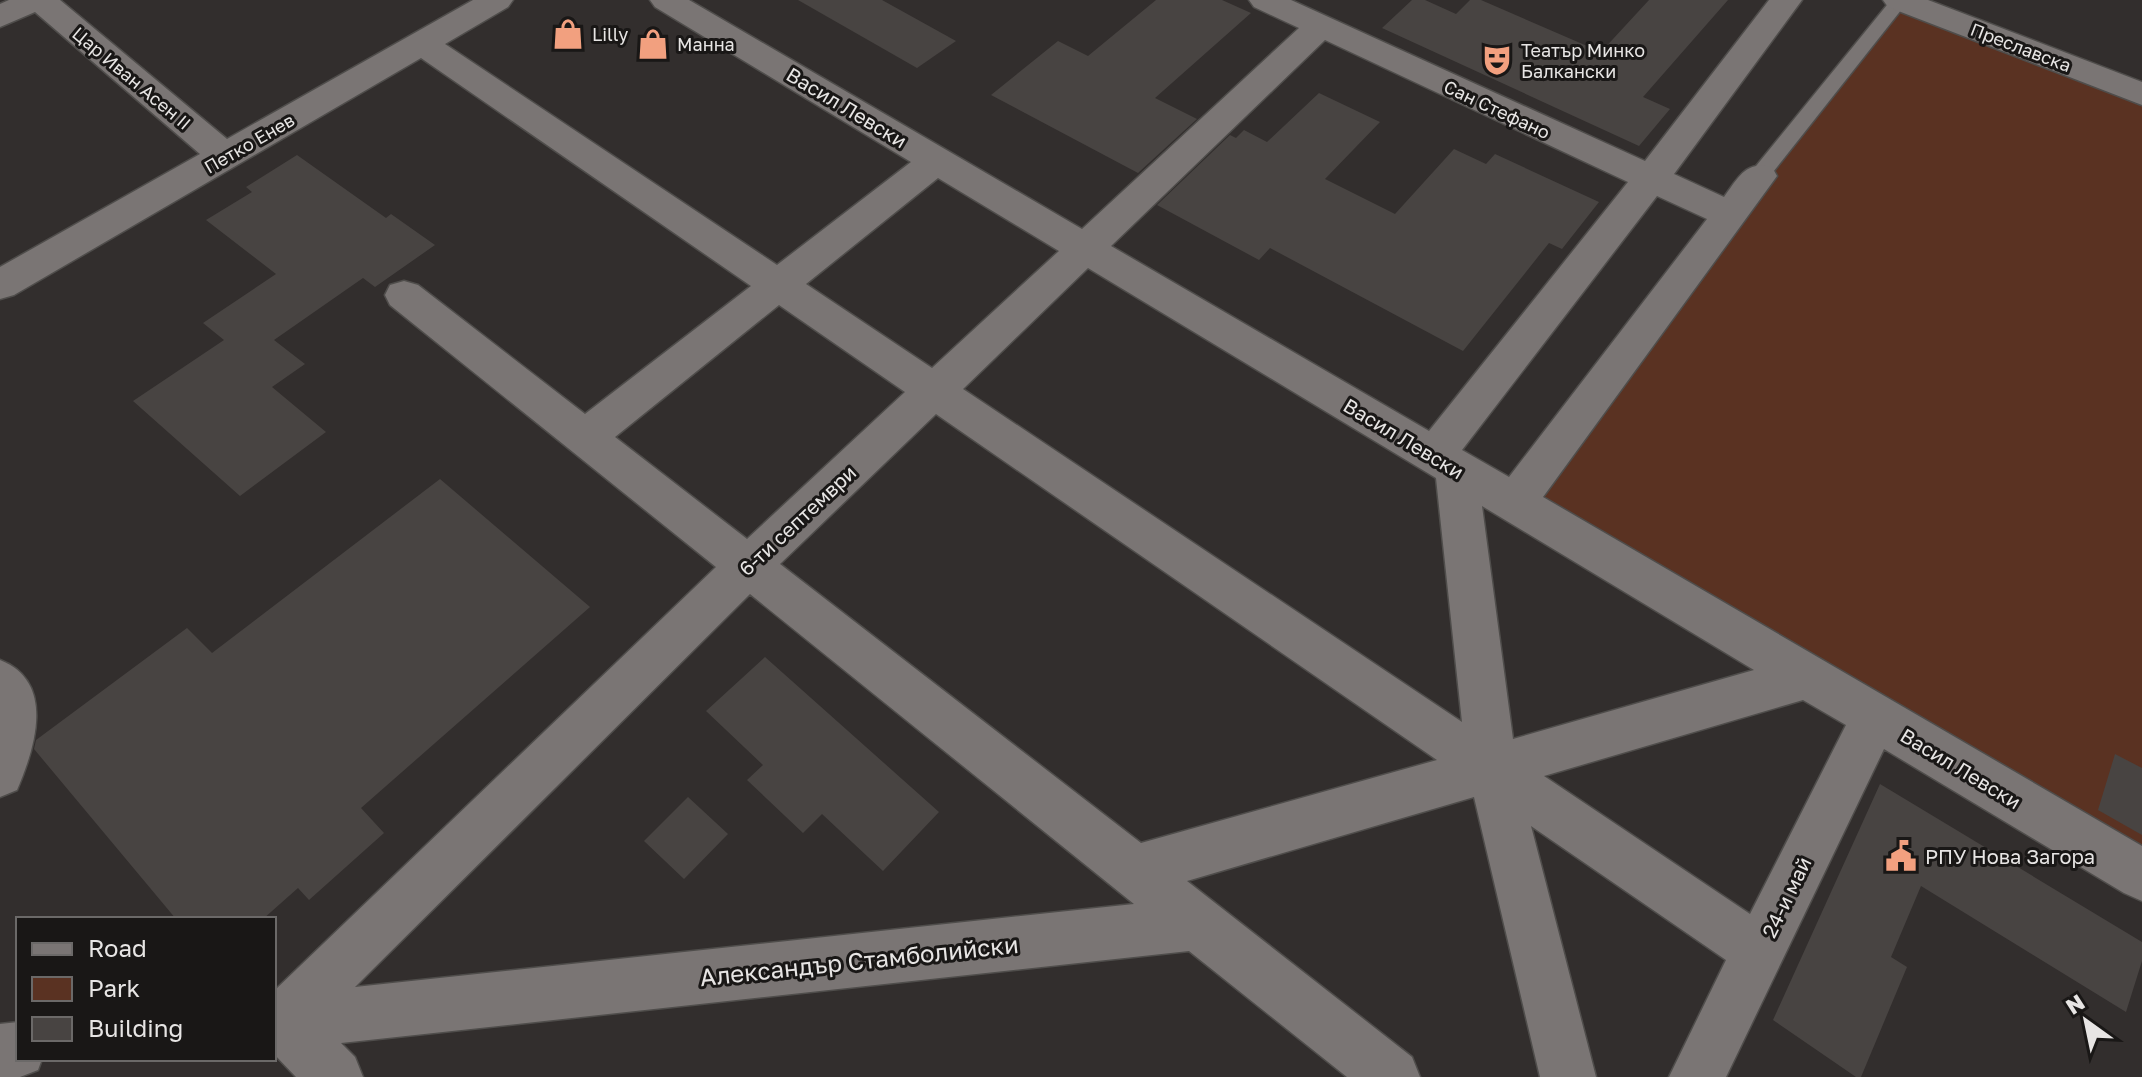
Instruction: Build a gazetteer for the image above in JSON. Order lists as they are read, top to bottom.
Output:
{
  "streets": {
    "street": [
      "Преславска",
      "Цар Иван Асен II",
      "Васил Левски",
      "Сан Стефано",
      "Петко Енев",
      "6-ти септември",
      "24-и май",
      "Александър Стамболийски"
    ]
  },
  "crossings": [
    ["Цар Иван Асен II", "Петко Енев"],
    ["Васил Левски", "6-ти септември"],
    ["Васил Левски", "24-и май"],
    ["Сан Стефано", "6-ти септември"],
    ["6-ти септември", "Александър Стамболийски"]
  ],
  "places": {
    "shop": ["Lilly", "Манна"],
    "theatre": ["Театър Минко Балкански"],
    "public building": ["РПУ Нова Загора"]
  },
  "legend": ["Road", "Park", "Building"],
  "north": "top left"
}
